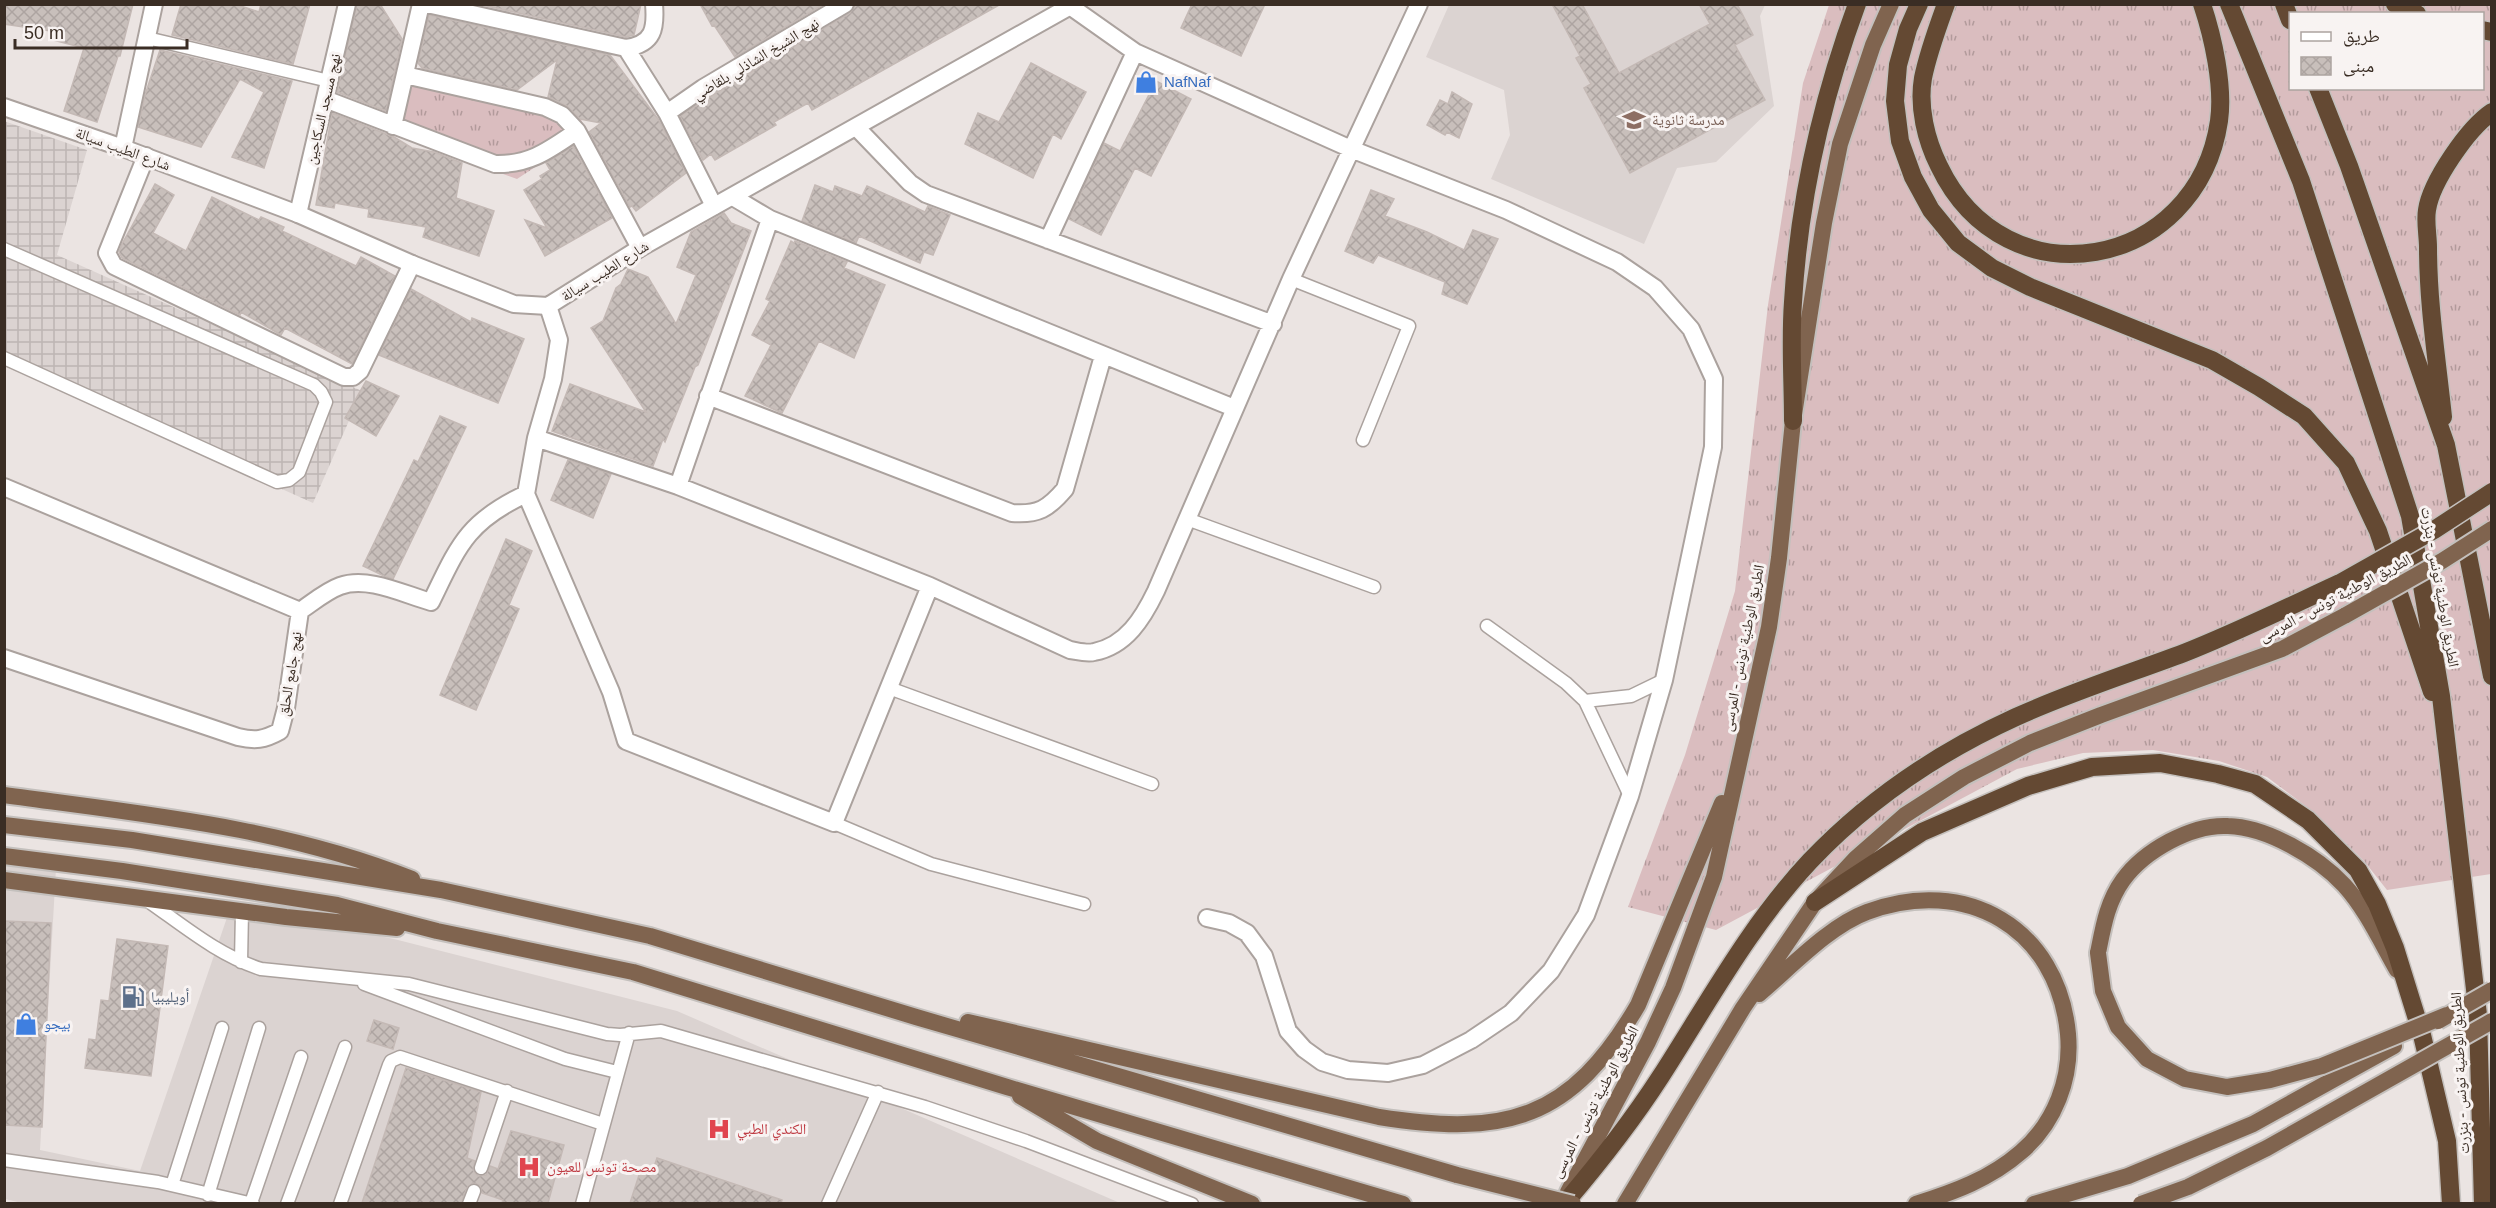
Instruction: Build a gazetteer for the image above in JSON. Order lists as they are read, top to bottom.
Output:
{
  "streets": {
    "highway": ["الطريق الوطنية تونس - بنزرت", "الطريق الوطنية تونس - المرسى"],
    "street": [
      "نهج الشيخ الشاذلي بلقاضي",
      "نهج مسجد السكاجين",
      "شارع الطيب سيالة",
      "نهج جامع الحلق"
    ]
  },
  "crossings": [
    ["نهج مسجد السكاجين", "شارع الطيب سيالة"]
  ],
  "places": {
    "shop": ["NafNaf", "بيجو"],
    "school or university": ["مدرسة ثانوية"],
    "fuel station": ["أويليبيا"],
    "hospital": ["الكندي الطبي", "مصحة تونس للعيون"]
  },
  "legend": ["طريق", "مبنى"],
  "scale_bar": "50 m"
}
